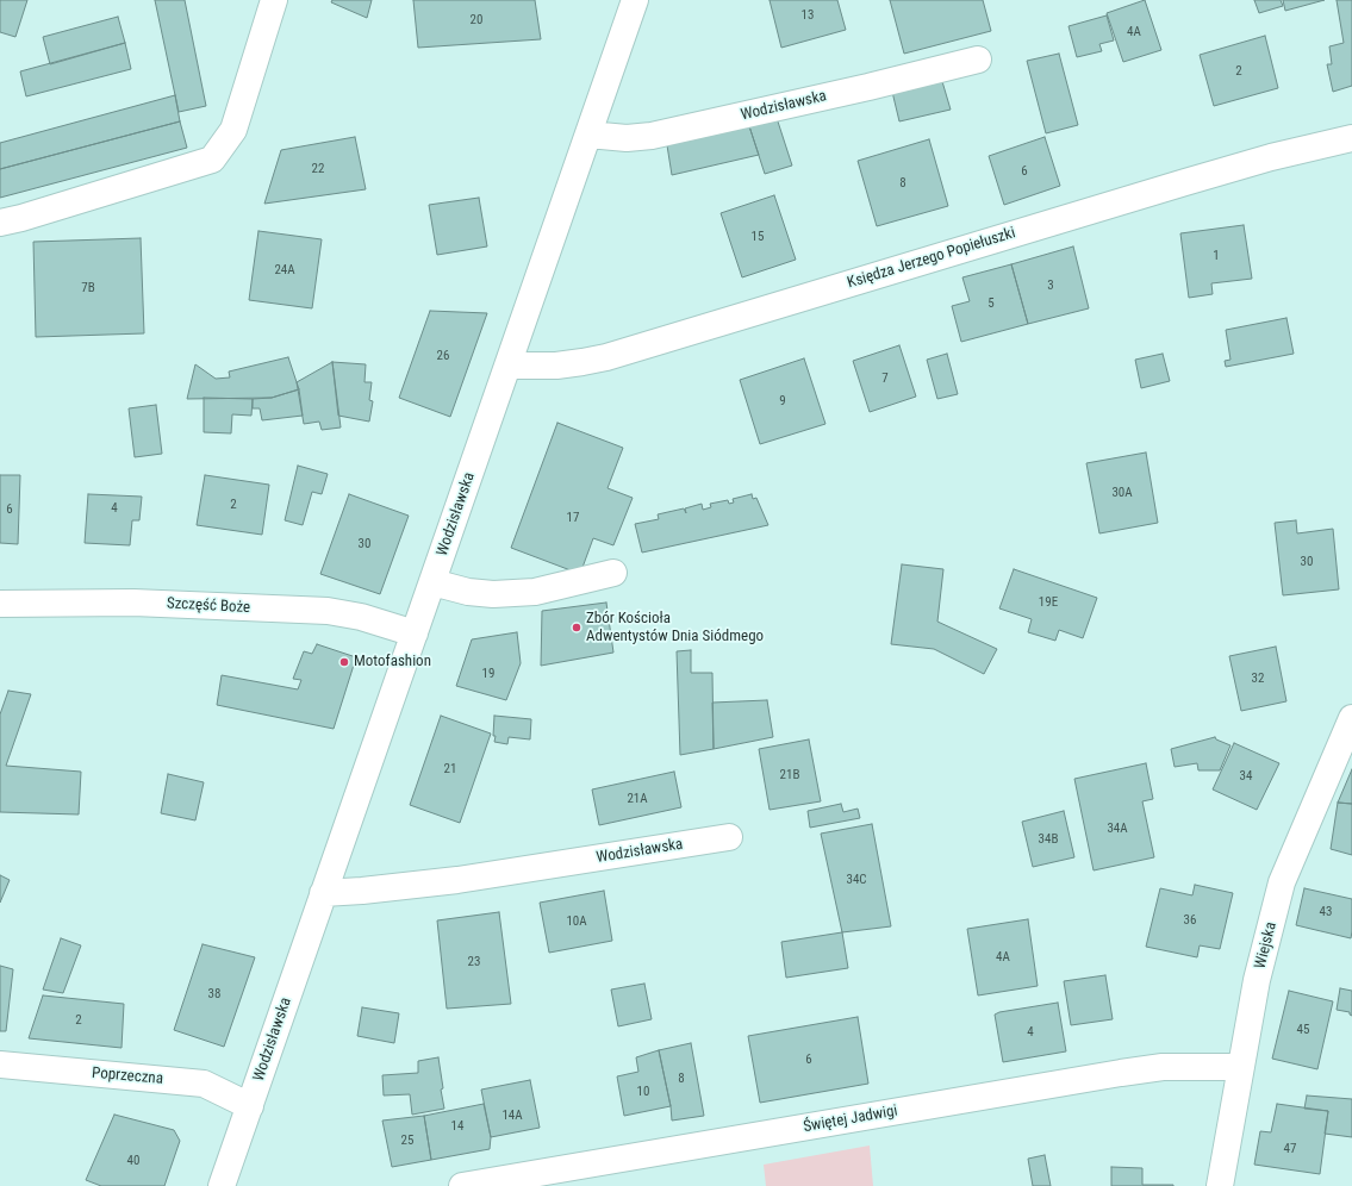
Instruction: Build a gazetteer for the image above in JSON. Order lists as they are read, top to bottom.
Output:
{
  "streets": {
    "street": [
      "Wodzisławska",
      "Księdza Jerzego Popiełuszki",
      "Szczęść Boże",
      "Wiejska",
      "Poprzeczna",
      "Świętej Jadwigi"
    ]
  },
  "crossings": [
    ["Wodzisławska", "Księdza Jerzego Popiełuszki"],
    ["Wodzisławska", "Szczęść Boże"],
    ["Wodzisławska", "Poprzeczna"],
    ["Wiejska", "Świętej Jadwigi"]
  ],
  "places": ["Zbór Kościoła Adwentystów Dnia Siódmego", "Motofashion"],
  "house_numbers": [
    "13",
    "20",
    "4A",
    "2",
    "22",
    "6",
    "8",
    "15",
    "1",
    "24A",
    "3",
    "7B",
    "5",
    "26",
    "7",
    "9",
    "30A",
    "2",
    "4",
    "6",
    "17",
    "30",
    "30",
    "19E",
    "19",
    "32",
    "21",
    "21B",
    "34",
    "21A",
    "34A",
    "34B",
    "34C",
    "43",
    "36",
    "10A",
    "4A",
    "23",
    "38",
    "2",
    "45",
    "4",
    "6",
    "8",
    "10",
    "14A",
    "14",
    "25",
    "47",
    "40"
  ]
}
